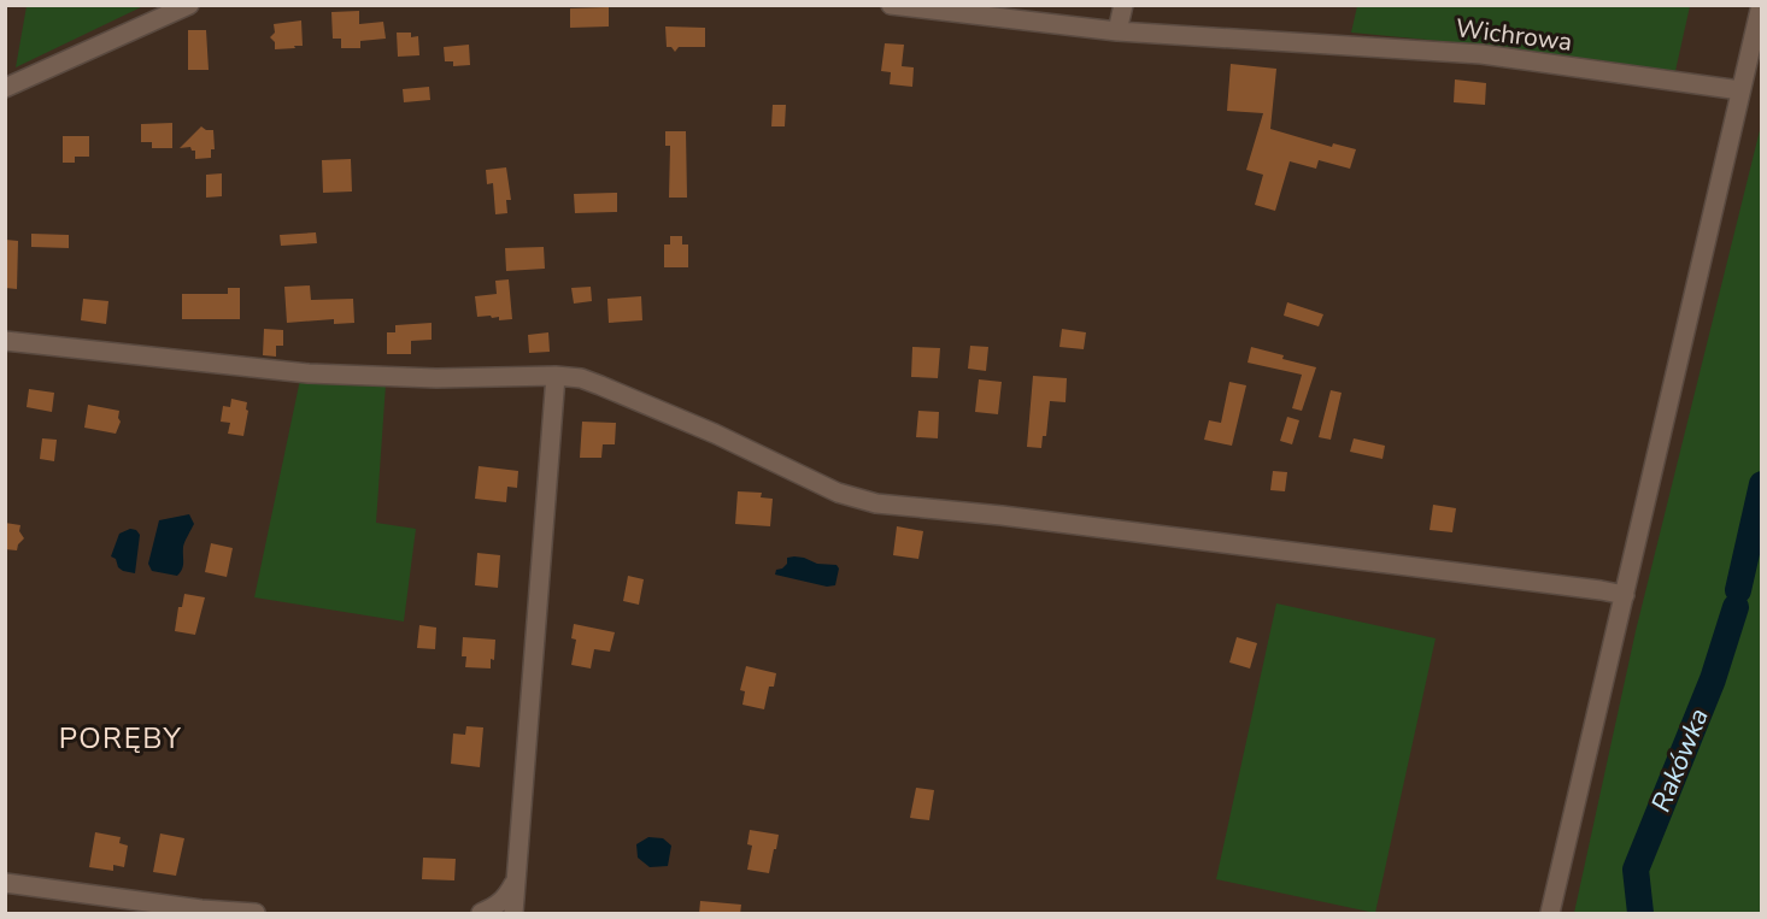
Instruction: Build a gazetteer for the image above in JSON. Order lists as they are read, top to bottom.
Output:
{
  "streets": {
    "street": ["Wichrowa"]
  },
  "districts": ["PORĘBY"],
  "water": ["Rakówka"]
}
